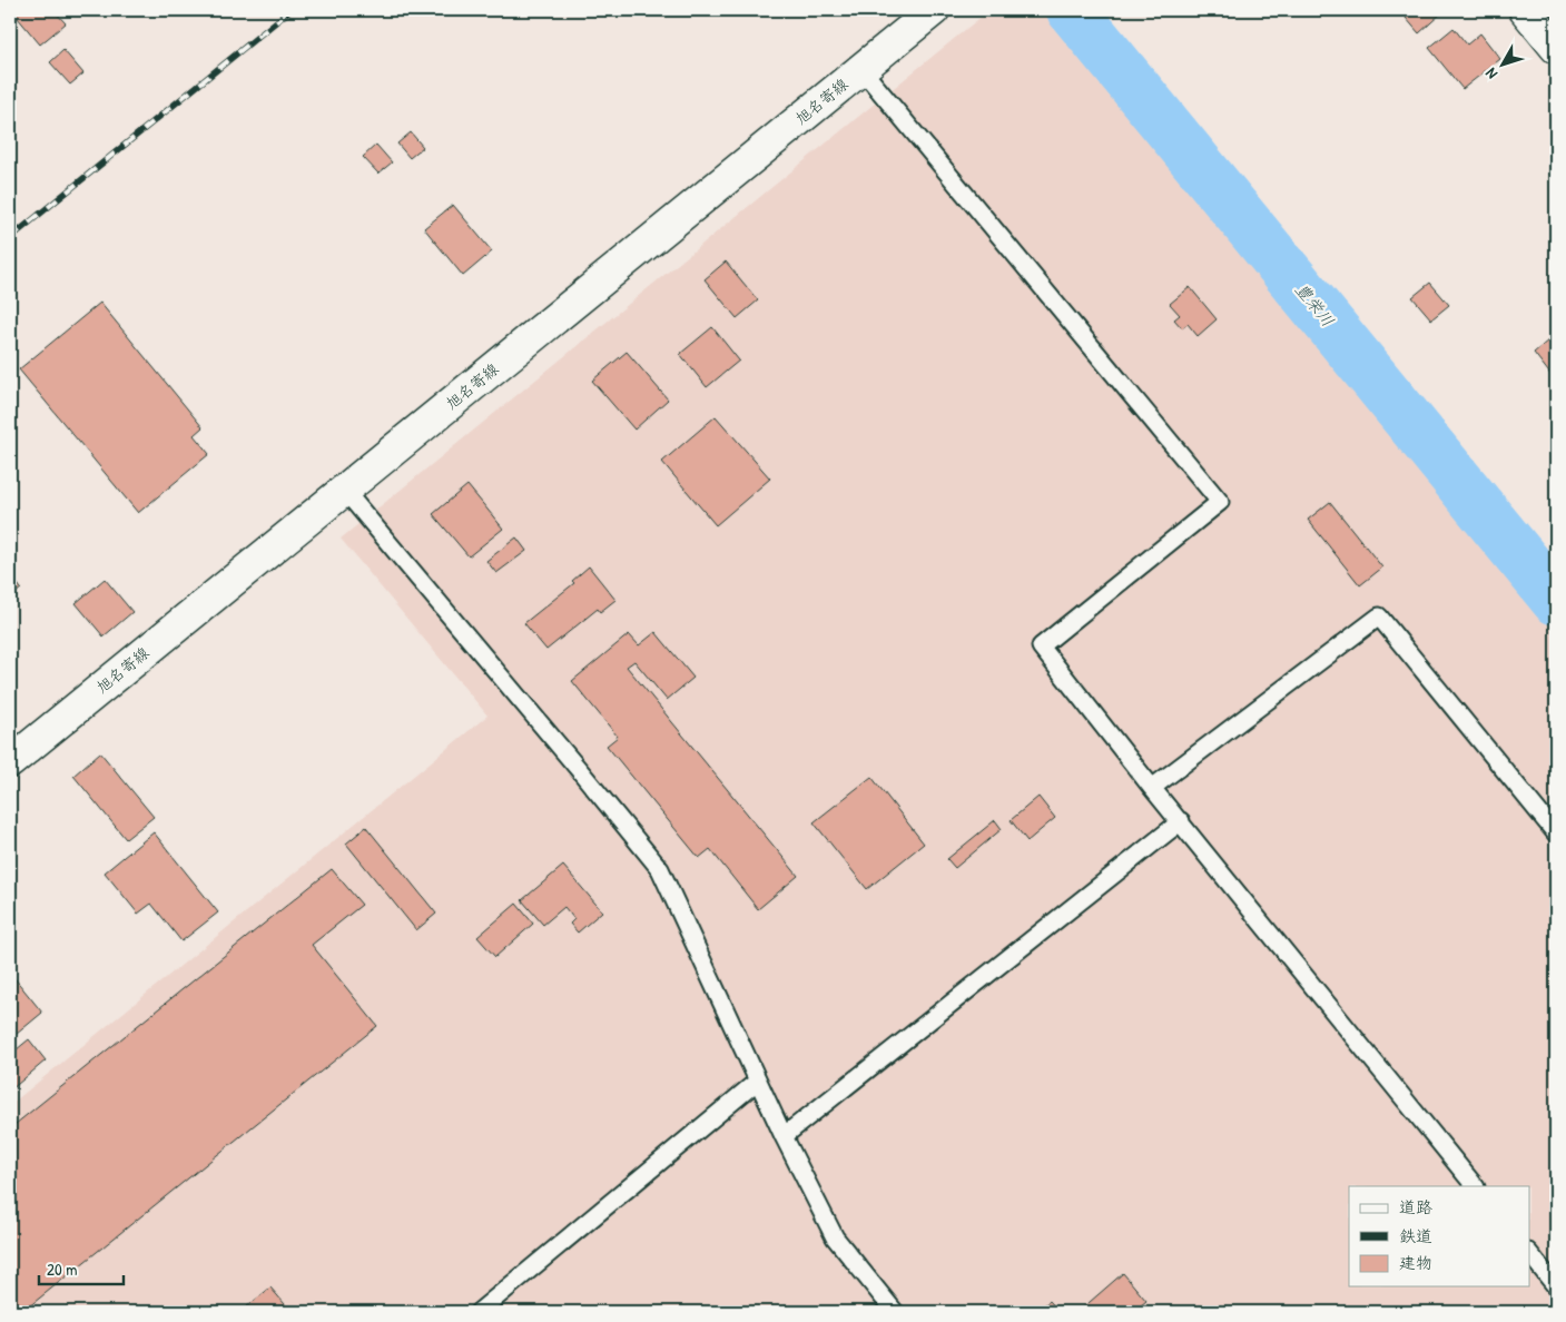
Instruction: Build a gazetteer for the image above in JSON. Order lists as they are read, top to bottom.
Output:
{
  "streets": {
    "main road": ["旭名寄線"]
  },
  "water": ["豊栄川"],
  "legend": ["道路", "鉄道", "建物"],
  "scale_bar": "20 m",
  "north": "bottom left"
}
